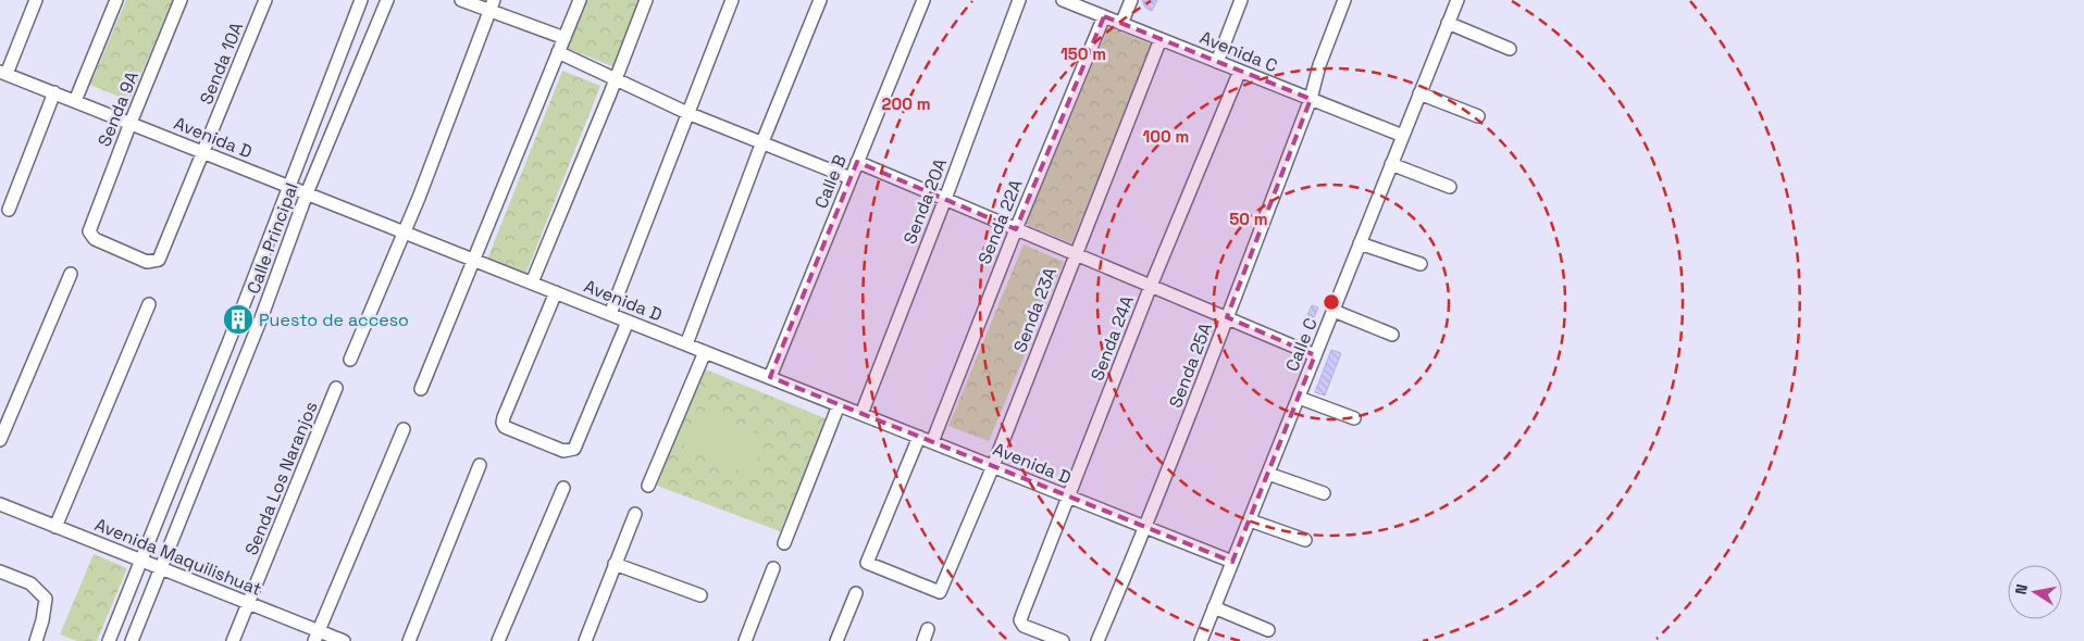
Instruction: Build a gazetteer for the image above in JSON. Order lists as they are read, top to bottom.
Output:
{
  "streets": {
    "street": [
      "Avenida C",
      "Senda 10A",
      "Senda 9A",
      "Avenida D",
      "Calle B",
      "Senda 20A",
      "Senda 22A",
      "Calle Principal",
      "Senda 23A",
      "Senda 24A",
      "Calle C",
      "Senda 25A",
      "Senda Los Naranjos",
      "Avenida Maquilishuat"
    ]
  },
  "crossings": [
    ["Avenida C", "Senda 22A"],
    ["Avenida C", "Senda 23A"],
    ["Avenida C", "Senda 24A"],
    ["Avenida C", "Calle C"],
    ["Avenida C", "Senda 25A"],
    ["Senda 10A", "Senda 9A"],
    ["Senda 10A", "Avenida D"],
    ["Senda 9A", "Avenida D"],
    ["Avenida D", "Calle B"],
    ["Avenida D", "Senda 20A"],
    ["Avenida D", "Senda 22A"],
    ["Avenida D", "Calle Principal"],
    ["Avenida D", "Senda 23A"],
    ["Avenida D", "Senda 24A"],
    ["Avenida D", "Calle C"],
    ["Avenida D", "Senda 25A"],
    ["Calle Principal", "Avenida Maquilishuat"],
    ["Senda Los Naranjos", "Avenida Maquilishuat"]
  ],
  "places": {
    "building": ["Puesto de acceso"]
  },
  "north": "left",
  "rings": [
    "150 m",
    "200 m",
    "100 m",
    "50 m"
  ]
}
